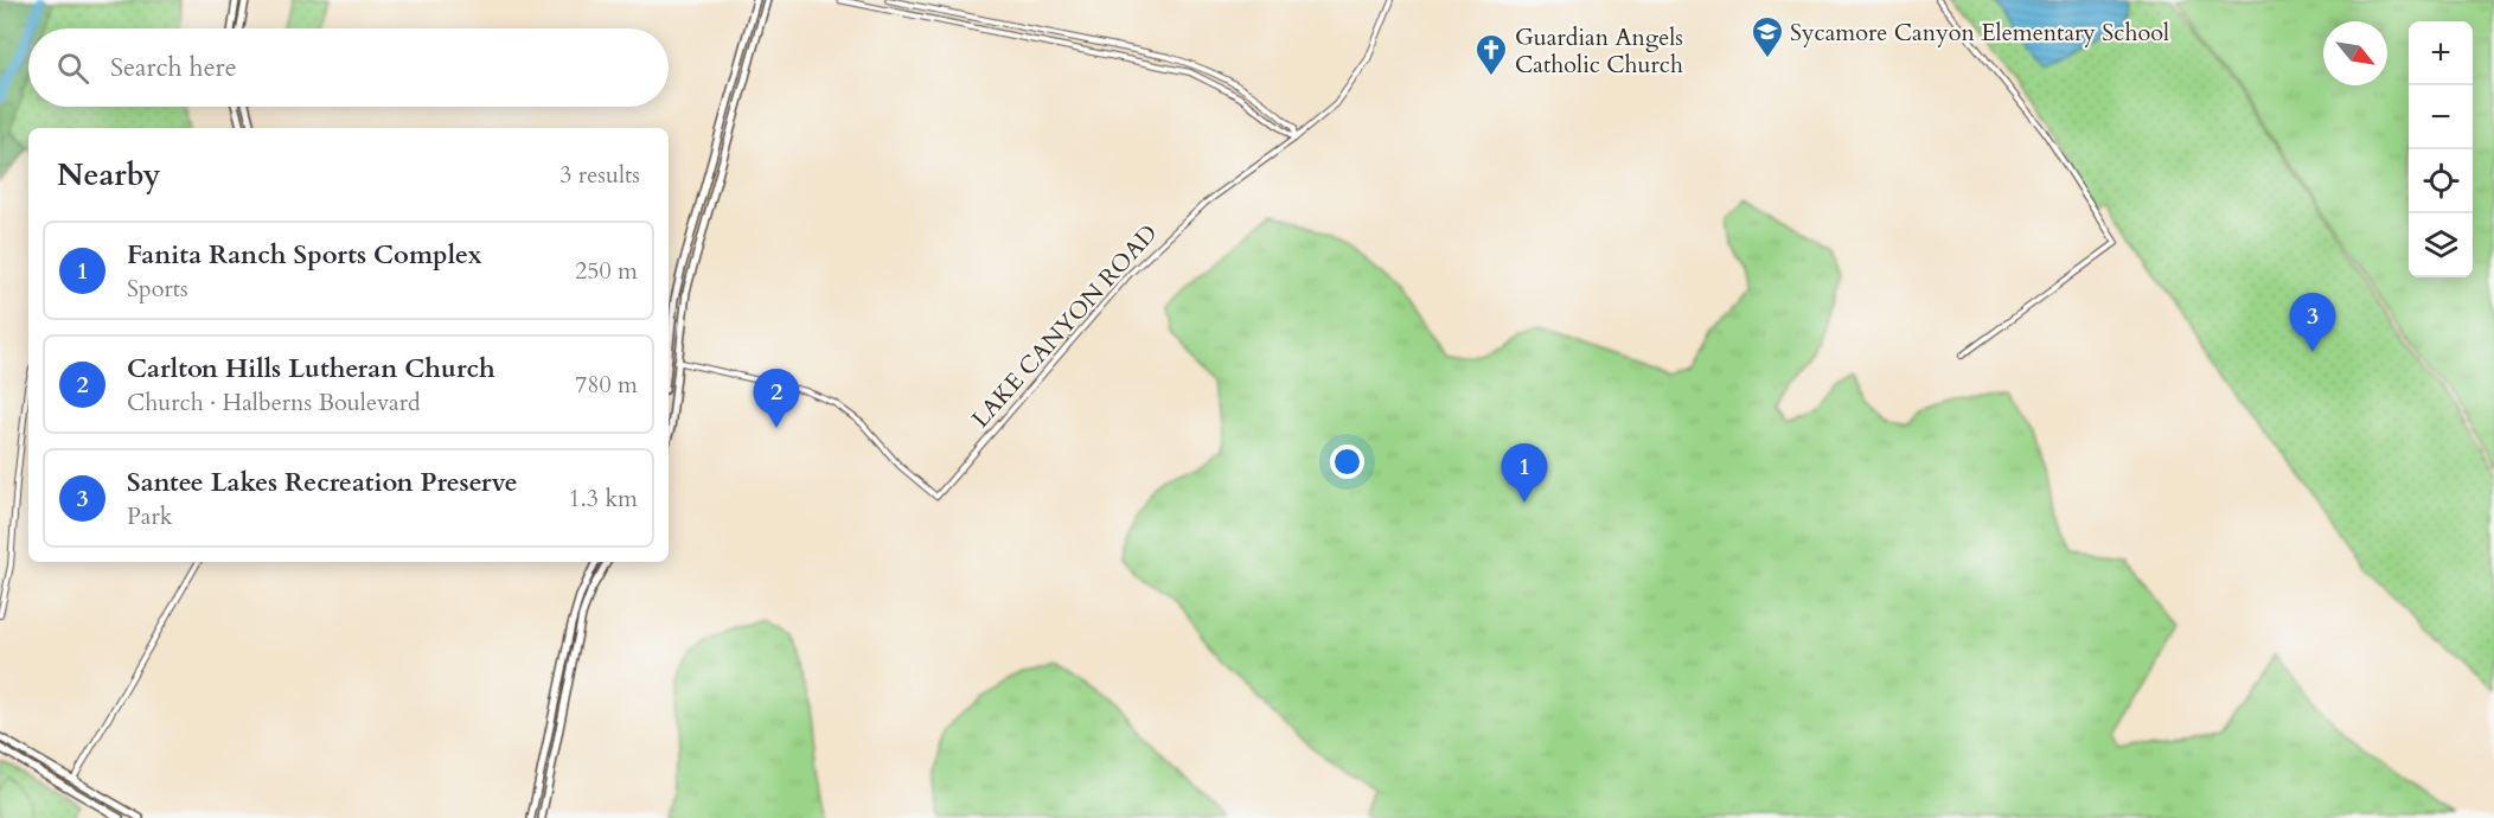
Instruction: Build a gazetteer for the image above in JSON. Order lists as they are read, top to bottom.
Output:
{
  "streets": {
    "street": ["LAKE CANYON ROAD"]
  },
  "places": {
    "school or university": ["Sycamore Canyon Elementary School"],
    "church": ["Guardian Angels Catholic Church"]
  },
  "north": "bottom right",
  "page": {
    "map_buttons": ["+", "−"],
    "search": "Search here",
    "heading": ["Nearby", "3 results"],
    "list": [
      {
        "mark": "1",
        "name": "Fanita Ranch Sports Complex",
        "note": "Sports",
        "value": "250 m"
      },
      {
        "mark": "2",
        "name": "Carlton Hills Lutheran Church",
        "note": "Church · Halberns Boulevard",
        "value": "780 m"
      },
      {
        "mark": "3",
        "name": "Santee Lakes Recreation Preserve",
        "note": "Park",
        "value": "1.3 km"
      }
    ],
    "pins": ["3", "2", "1"]
  }
}
